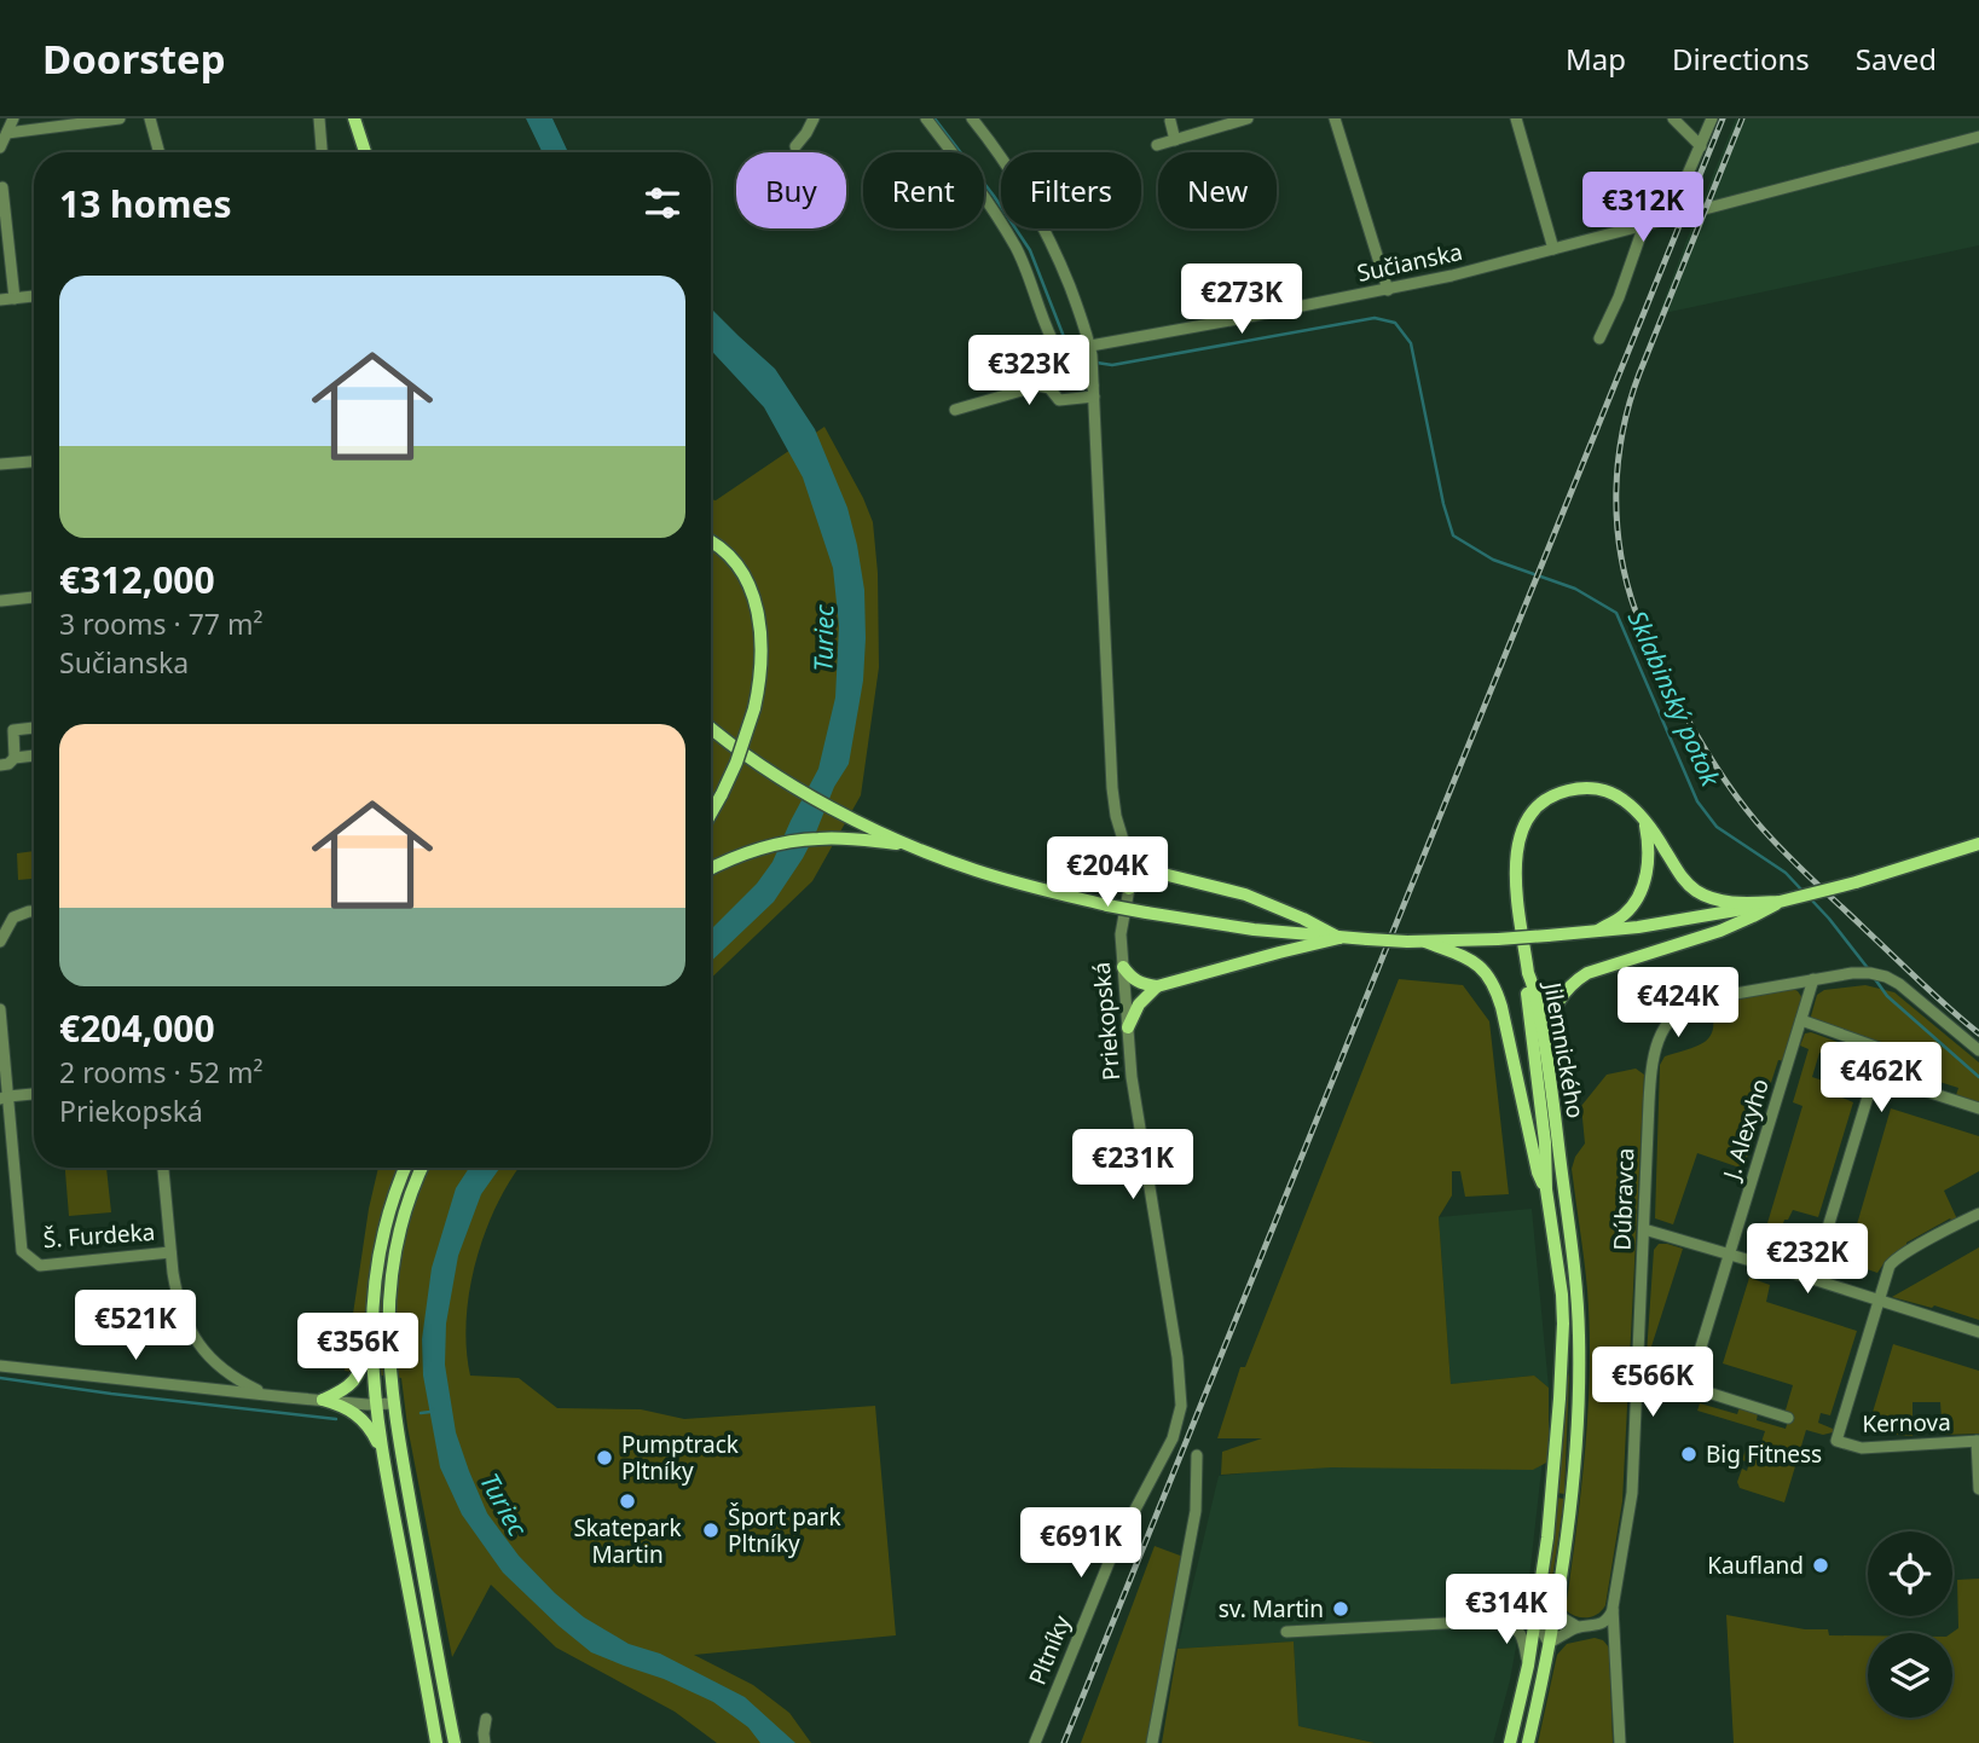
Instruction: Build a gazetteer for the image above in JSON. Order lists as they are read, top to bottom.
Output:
{
  "streets": {
    "main road": ["Jilemnického"],
    "street": [
      "Sučianska",
      "Priekopská",
      "J. Alexyho",
      "Dúbravca",
      "Š. Furdeka",
      "Kernova",
      "Pltníky"
    ]
  },
  "crossings": [
    ["Sučianska", "Priekopská"],
    ["Priekopská", "Pltníky"],
    ["J. Alexyho", "Dúbravca"]
  ],
  "water": ["Turiec", "Sklabinský potok"],
  "places": [
    "Big Fitness",
    "Pumptrack Pltníky",
    "Skatepark Martin",
    "Šport park Pltníky",
    "Kaufland",
    "sv. Martin"
  ],
  "page": {
    "header": "Doorstep",
    "nav": ["Map", "Directions", "Saved"],
    "chip": [
      "Buy",
      "Rent",
      "Filters",
      "New"
    ],
    "heading": "13 homes",
    "price": [
      "€312K",
      "€273K",
      "€323K",
      "€204K",
      "€424K",
      "€462K",
      "€231K",
      "€232K",
      "€521K",
      "€356K",
      "€566K",
      "€691K",
      "€314K"
    ],
    "list": [
      {
        "name": "€312,000",
        "note": "3 rooms · 77 m² · Sučianska"
      },
      {
        "name": "€204,000",
        "note": "2 rooms · 52 m² · Priekopská"
      }
    ]
  }
}
